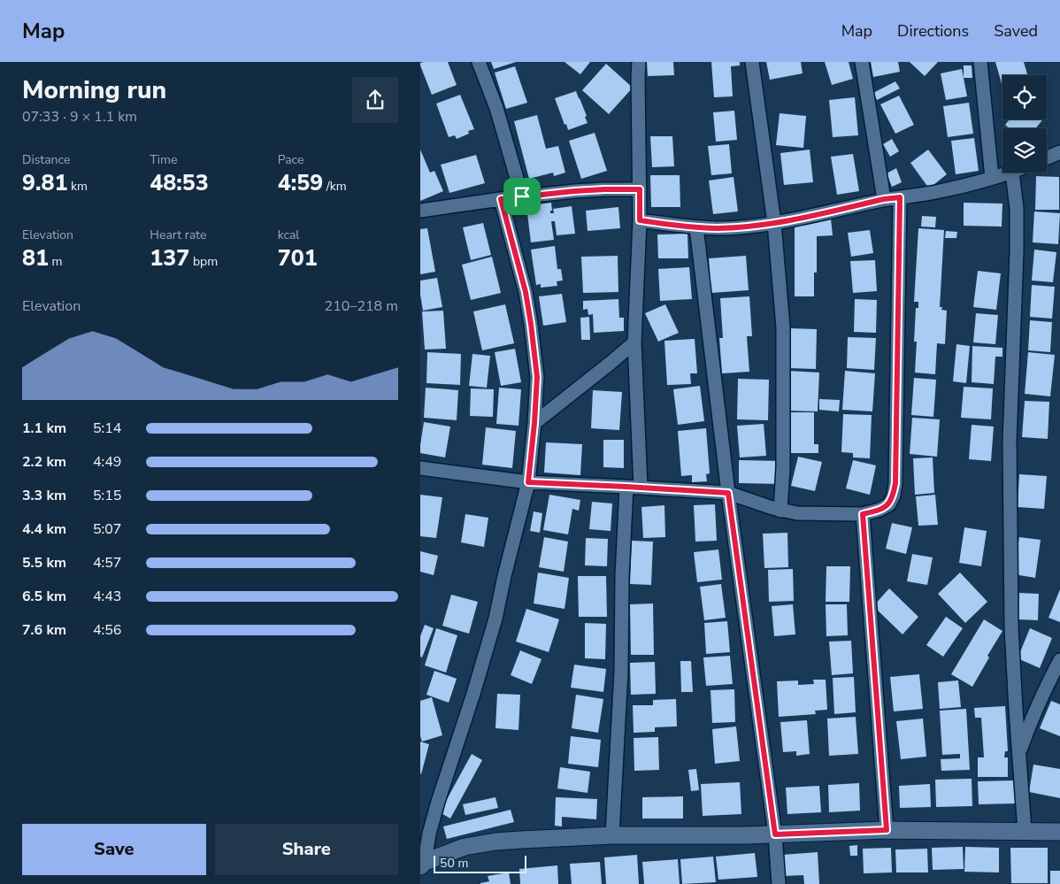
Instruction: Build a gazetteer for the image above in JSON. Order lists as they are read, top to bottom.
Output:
{
  "scale_bar": "50 m",
  "page": {
    "header": "Map",
    "nav": ["Map", "Directions", "Saved"],
    "heading": ["Morning run", "07:33 · 9 × 1.1 km"],
    "stats": [
      ["Distance", "9.81 km"],
      ["Time", "48:53"],
      ["Pace", "4:59 /km"],
      ["Elevation", "81 m"],
      ["Heart rate", "137 bpm"],
      ["kcal", "701"]
    ],
    "chart": ["Elevation", "210–218 m"],
    "list": [
      {
        "name": "1.1 km",
        "note": "5:14"
      },
      {
        "name": "2.2 km",
        "note": "4:49"
      },
      {
        "name": "3.3 km",
        "note": "5:15"
      },
      {
        "name": "4.4 km",
        "note": "5:07"
      },
      {
        "name": "5.5 km",
        "note": "4:57"
      },
      {
        "name": "6.5 km",
        "note": "4:43"
      },
      {
        "name": "7.6 km",
        "note": "4:56"
      }
    ],
    "buttons": ["Save", "Share"],
    "scale": "50 m"
  }
}
